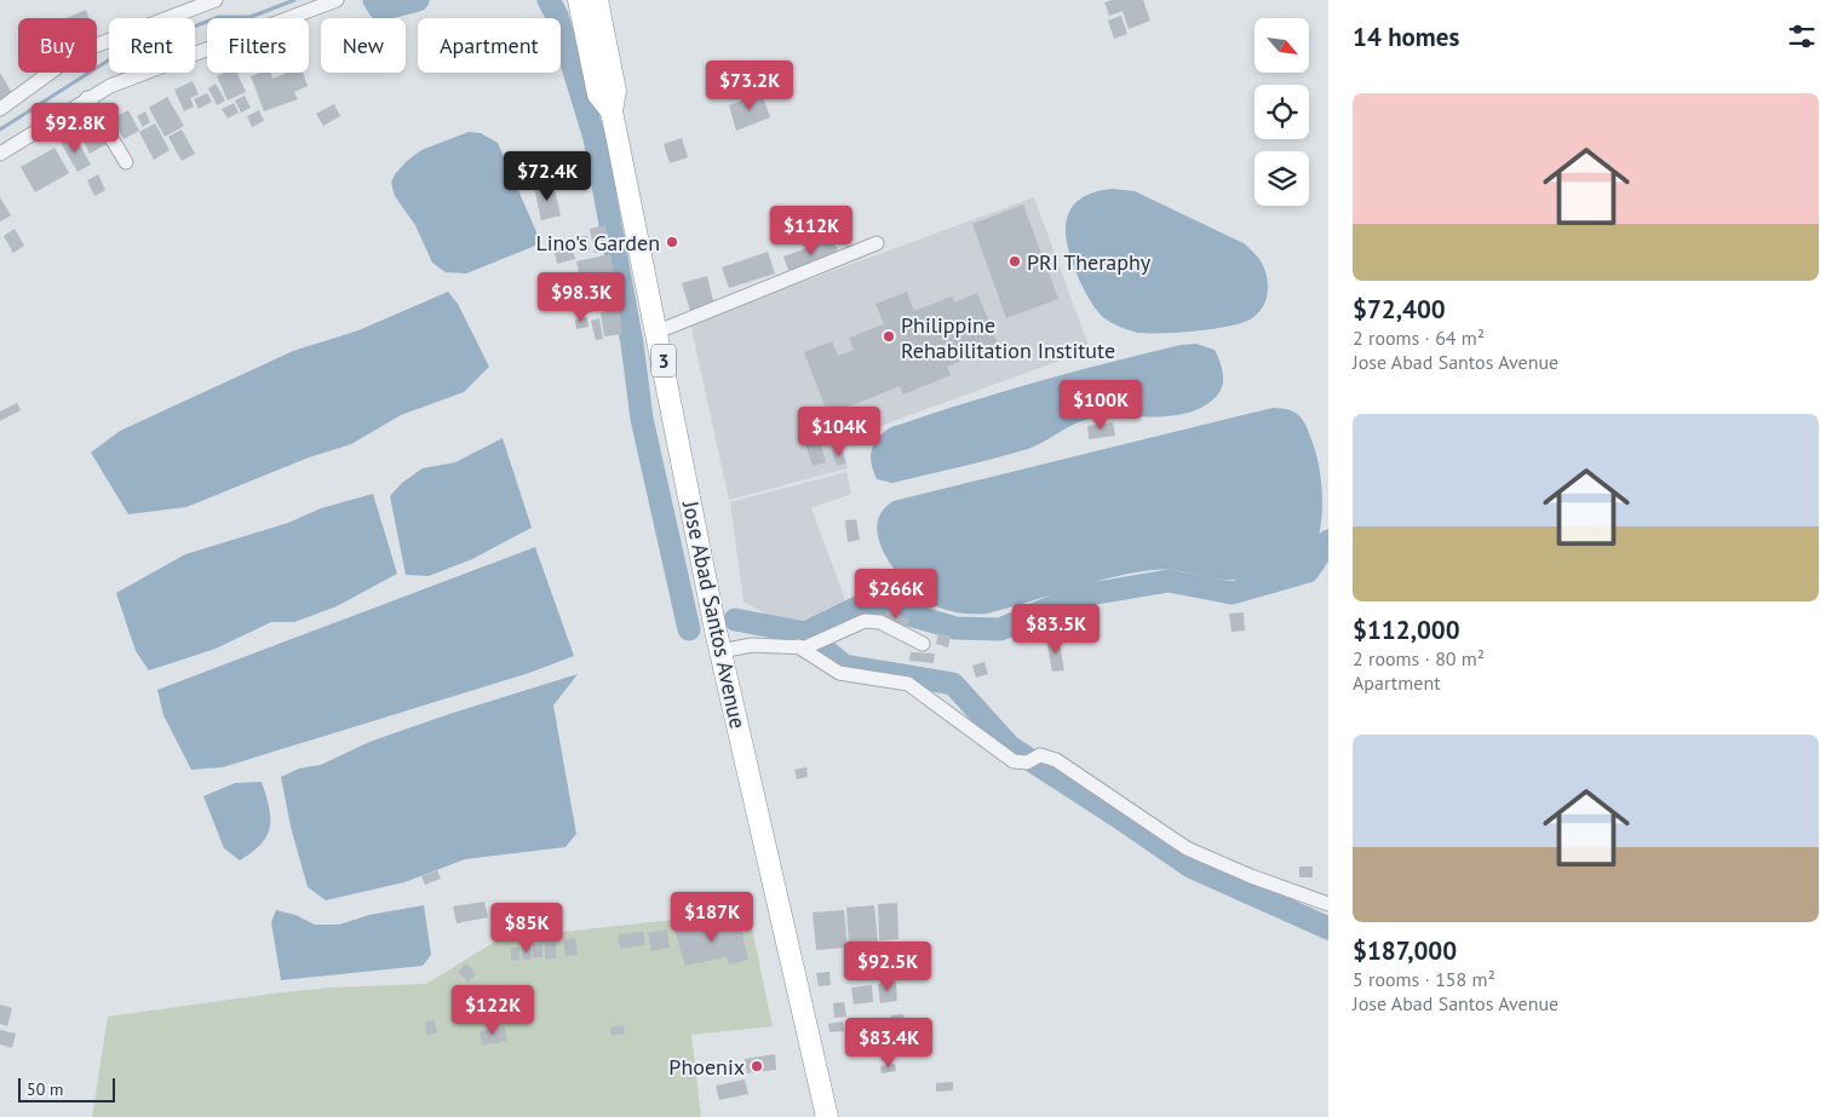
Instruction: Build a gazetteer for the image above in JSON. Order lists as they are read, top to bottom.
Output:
{
  "streets": {
    "highway": ["3", "Jose Abad Santos Avenue"]
  },
  "places": [
    "Lino's Garden",
    "PRI Theraphy",
    "Philippine Rehabilitation Institute",
    "Phoenix"
  ],
  "scale_bar": "50 m",
  "north": "bottom right",
  "page": {
    "heading": "14 homes",
    "chip": [
      "Buy",
      "Rent",
      "Filters",
      "New",
      "Apartment"
    ],
    "price": [
      "$73.2K",
      "$92.8K",
      "$72.4K",
      "$112K",
      "$98.3K",
      "$100K",
      "$104K",
      "$266K",
      "$83.5K",
      "$187K",
      "$85K",
      "$92.5K",
      "$122K",
      "$83.4K"
    ],
    "list": [
      {
        "name": "$72,400",
        "note": "2 rooms · 64 m² · Jose Abad Santos Avenue"
      },
      {
        "name": "$112,000",
        "note": "2 rooms · 80 m² · Apartment"
      },
      {
        "name": "$187,000",
        "note": "5 rooms · 158 m² · Jose Abad Santos Avenue"
      }
    ],
    "scale": "50 m"
  }
}
